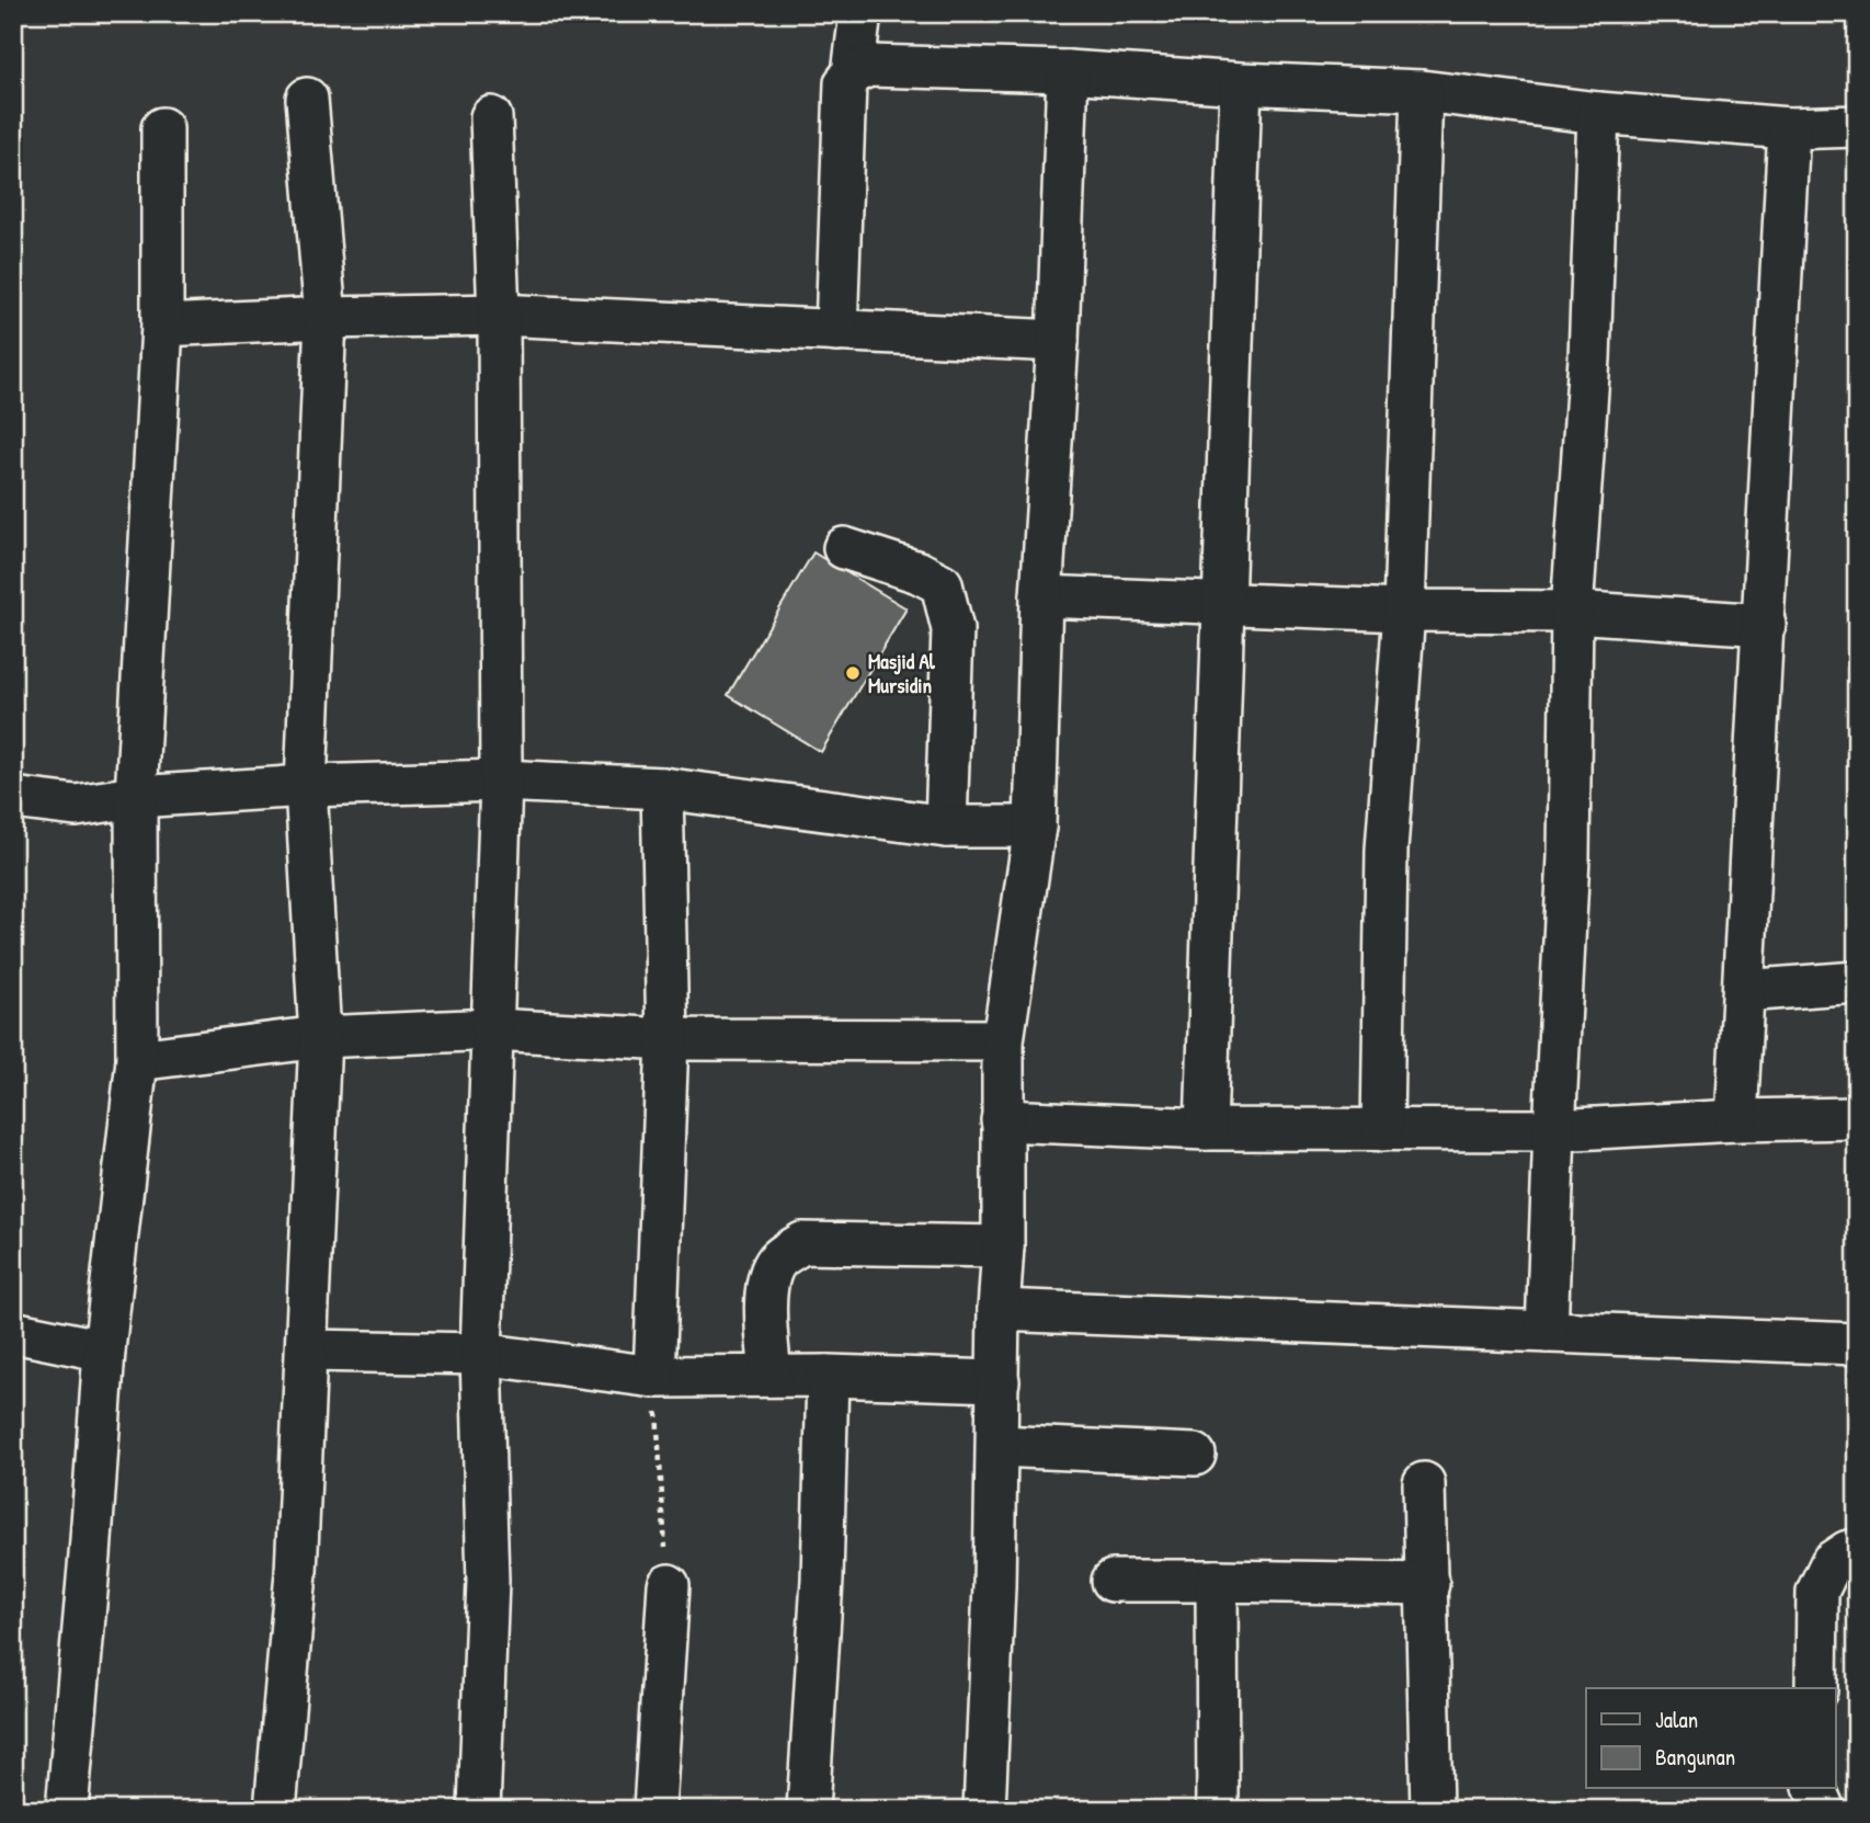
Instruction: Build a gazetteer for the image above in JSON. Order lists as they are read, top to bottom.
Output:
{
  "places": ["Masjid Al Mursidin"],
  "legend": ["Jalan", "Bangunan"]
}
